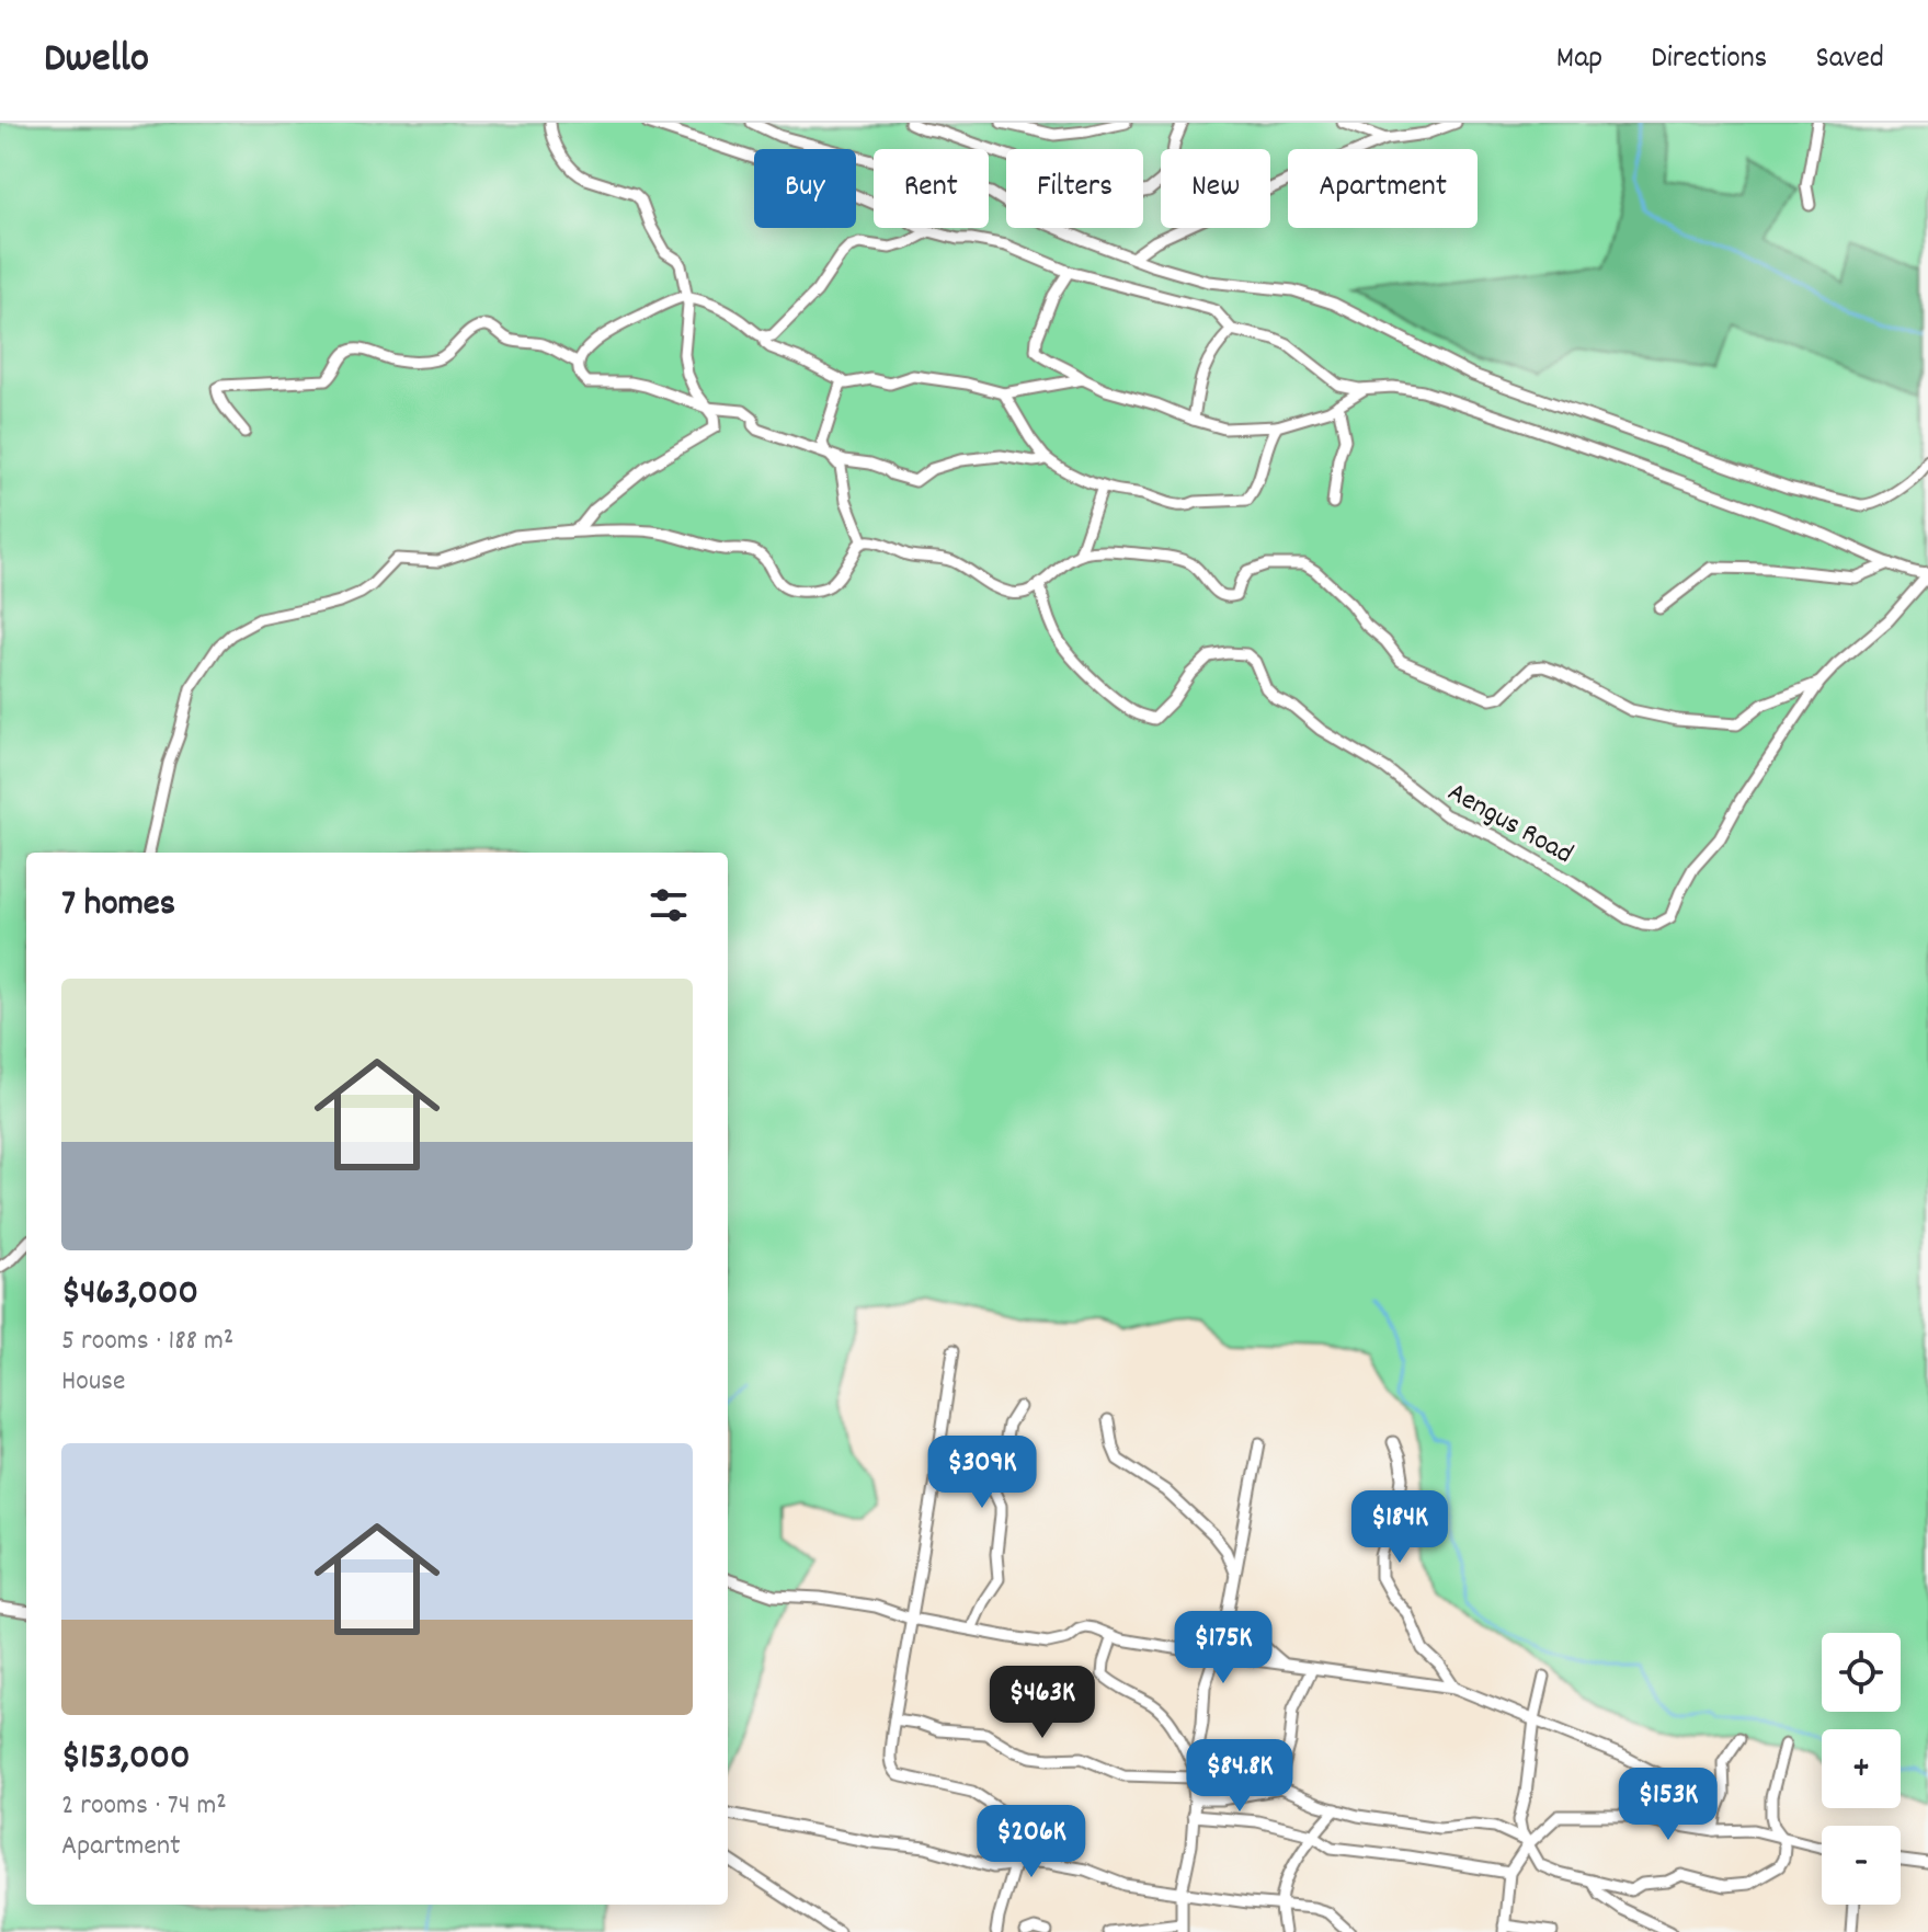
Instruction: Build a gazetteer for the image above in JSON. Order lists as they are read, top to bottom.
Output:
{
  "streets": {
    "street": ["Aengus Road"]
  },
  "page": {
    "header": "Dwello",
    "nav": ["Map", "Directions", "Saved"],
    "chip": [
      "Buy",
      "Rent",
      "Filters",
      "New",
      "Apartment"
    ],
    "heading": "7 homes",
    "list": [
      {
        "name": "$463,000",
        "note": "5 rooms · 188 m² · House"
      },
      {
        "name": "$153,000",
        "note": "2 rooms · 74 m² · Apartment"
      }
    ],
    "price": [
      "$309K",
      "$184K",
      "$175K",
      "$463K",
      "$84.8K",
      "$153K",
      "$206K"
    ],
    "map_buttons": ["+", "−"]
  }
}
